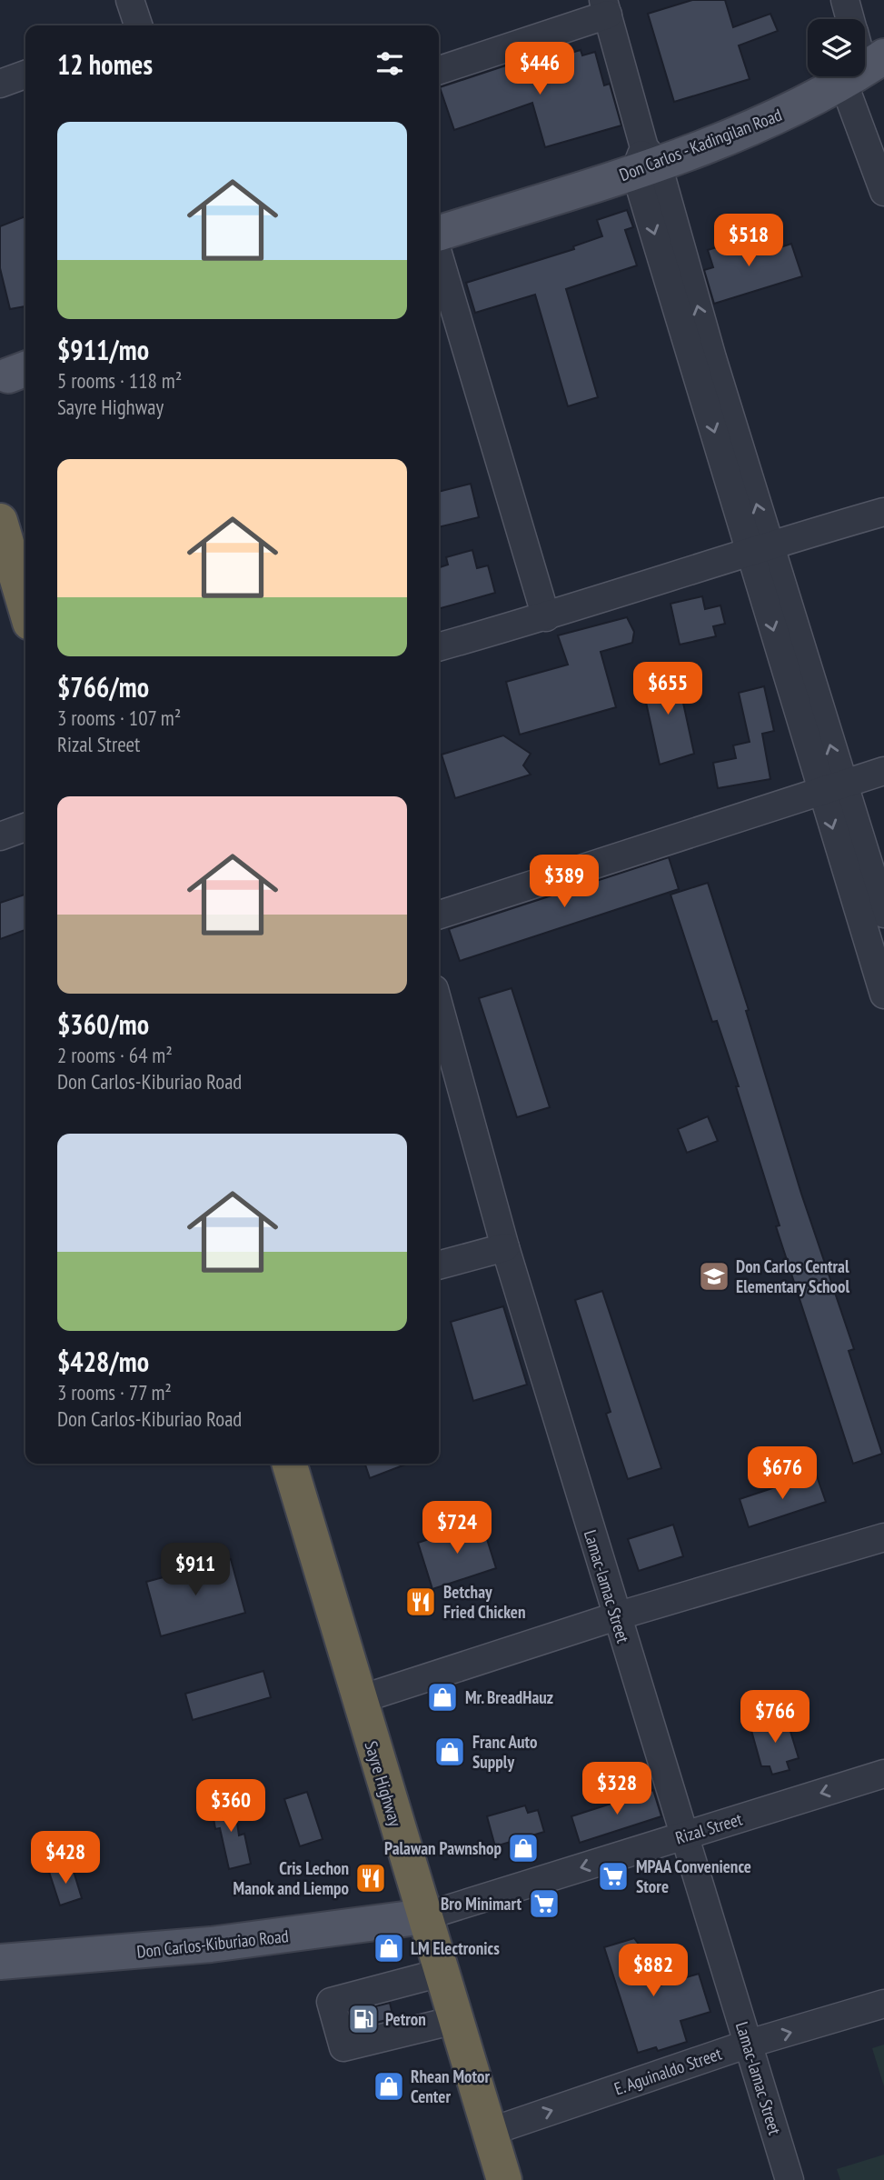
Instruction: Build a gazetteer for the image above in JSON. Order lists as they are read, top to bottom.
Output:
{
  "streets": {
    "highway": ["Sayre Highway"],
    "main road": ["Don Carlos - Kadingilan Road", "Don Carlos-Kiburiao Road"],
    "street": ["Lamac-lamac Street", "Rizal Street", "E. Aguinaldo Street"]
  },
  "crossings": [
    ["Lamac-lamac Street", "Rizal Street"],
    ["Lamac-lamac Street", "E. Aguinaldo Street"],
    ["Sayre Highway", "Rizal Street"],
    ["Sayre Highway", "Don Carlos-Kiburiao Road"],
    ["Sayre Highway", "E. Aguinaldo Street"],
    ["Rizal Street", "Don Carlos-Kiburiao Road"]
  ],
  "one_way": ["E. Aguinaldo Street"],
  "places": {
    "school or university": ["Don Carlos Central Elementary School"],
    "restaurant": ["Betchay Fried Chicken", "Cris Lechon Manok and Liempo"],
    "shop": [
      "Mr. BreadHauz",
      "Franc Auto Supply",
      "Palawan Pawnshop",
      "LM Electronics",
      "Rhean Motor Center"
    ],
    "supermarket": ["MPAA Convenience Store", "Bro Minimart"],
    "fuel station": ["Petron"]
  },
  "page": {
    "heading": "12 homes",
    "price": [
      "$446",
      "$518",
      "$655",
      "$389",
      "$676",
      "$724",
      "$911",
      "$766",
      "$328",
      "$360",
      "$428",
      "$882"
    ],
    "list": [
      {
        "name": "$911/mo",
        "note": "5 rooms · 118 m² · Sayre Highway"
      },
      {
        "name": "$766/mo",
        "note": "3 rooms · 107 m² · Rizal Street"
      },
      {
        "name": "$360/mo",
        "note": "2 rooms · 64 m² · Don Carlos-Kiburiao Road"
      },
      {
        "name": "$428/mo",
        "note": "3 rooms · 77 m² · Don Carlos-Kiburiao Road"
      }
    ]
  }
}
